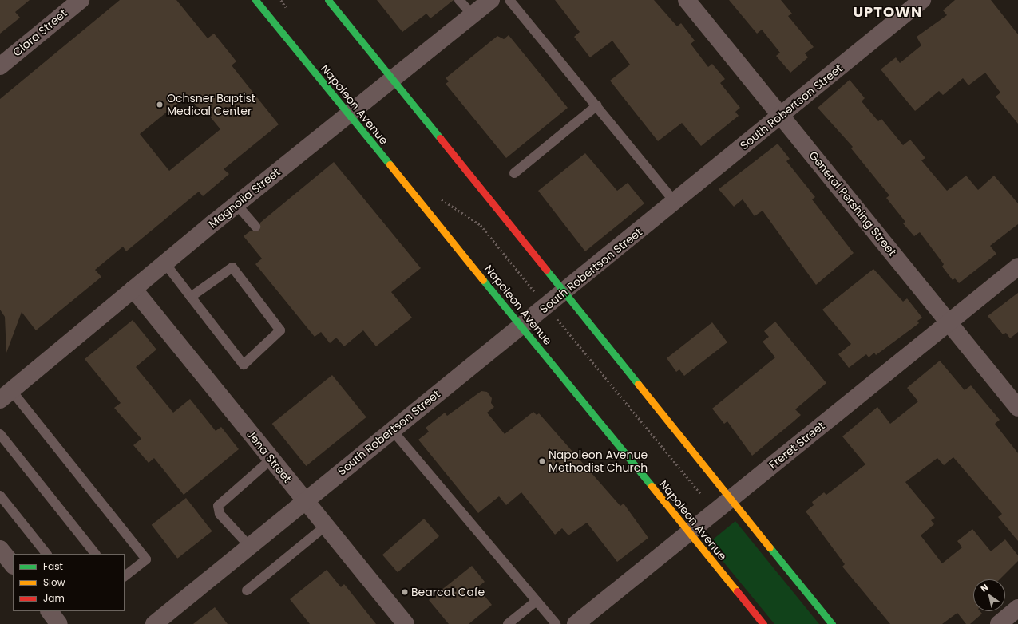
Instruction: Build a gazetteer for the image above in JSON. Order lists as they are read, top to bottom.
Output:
{
  "streets": {
    "main road": ["Napoleon Avenue"],
    "street": [
      "Clara Street",
      "South Robertson Street",
      "Magnolia Street",
      "General Pershing Street",
      "Freret Street",
      "Jena Street"
    ]
  },
  "crossings": [
    ["Napoleon Avenue", "South Robertson Street"],
    ["Napoleon Avenue", "Magnolia Street"],
    ["Napoleon Avenue", "Freret Street"],
    ["South Robertson Street", "General Pershing Street"],
    ["South Robertson Street", "Jena Street"],
    ["Magnolia Street", "Jena Street"],
    ["General Pershing Street", "Freret Street"]
  ],
  "districts": ["UPTOWN"],
  "places": ["Ochsner Baptist Medical Center", "Napoleon Avenue Methodist Church", "Bearcat Cafe"],
  "legend": ["Fast", "Slow", "Jam"],
  "north": "top left"
}
